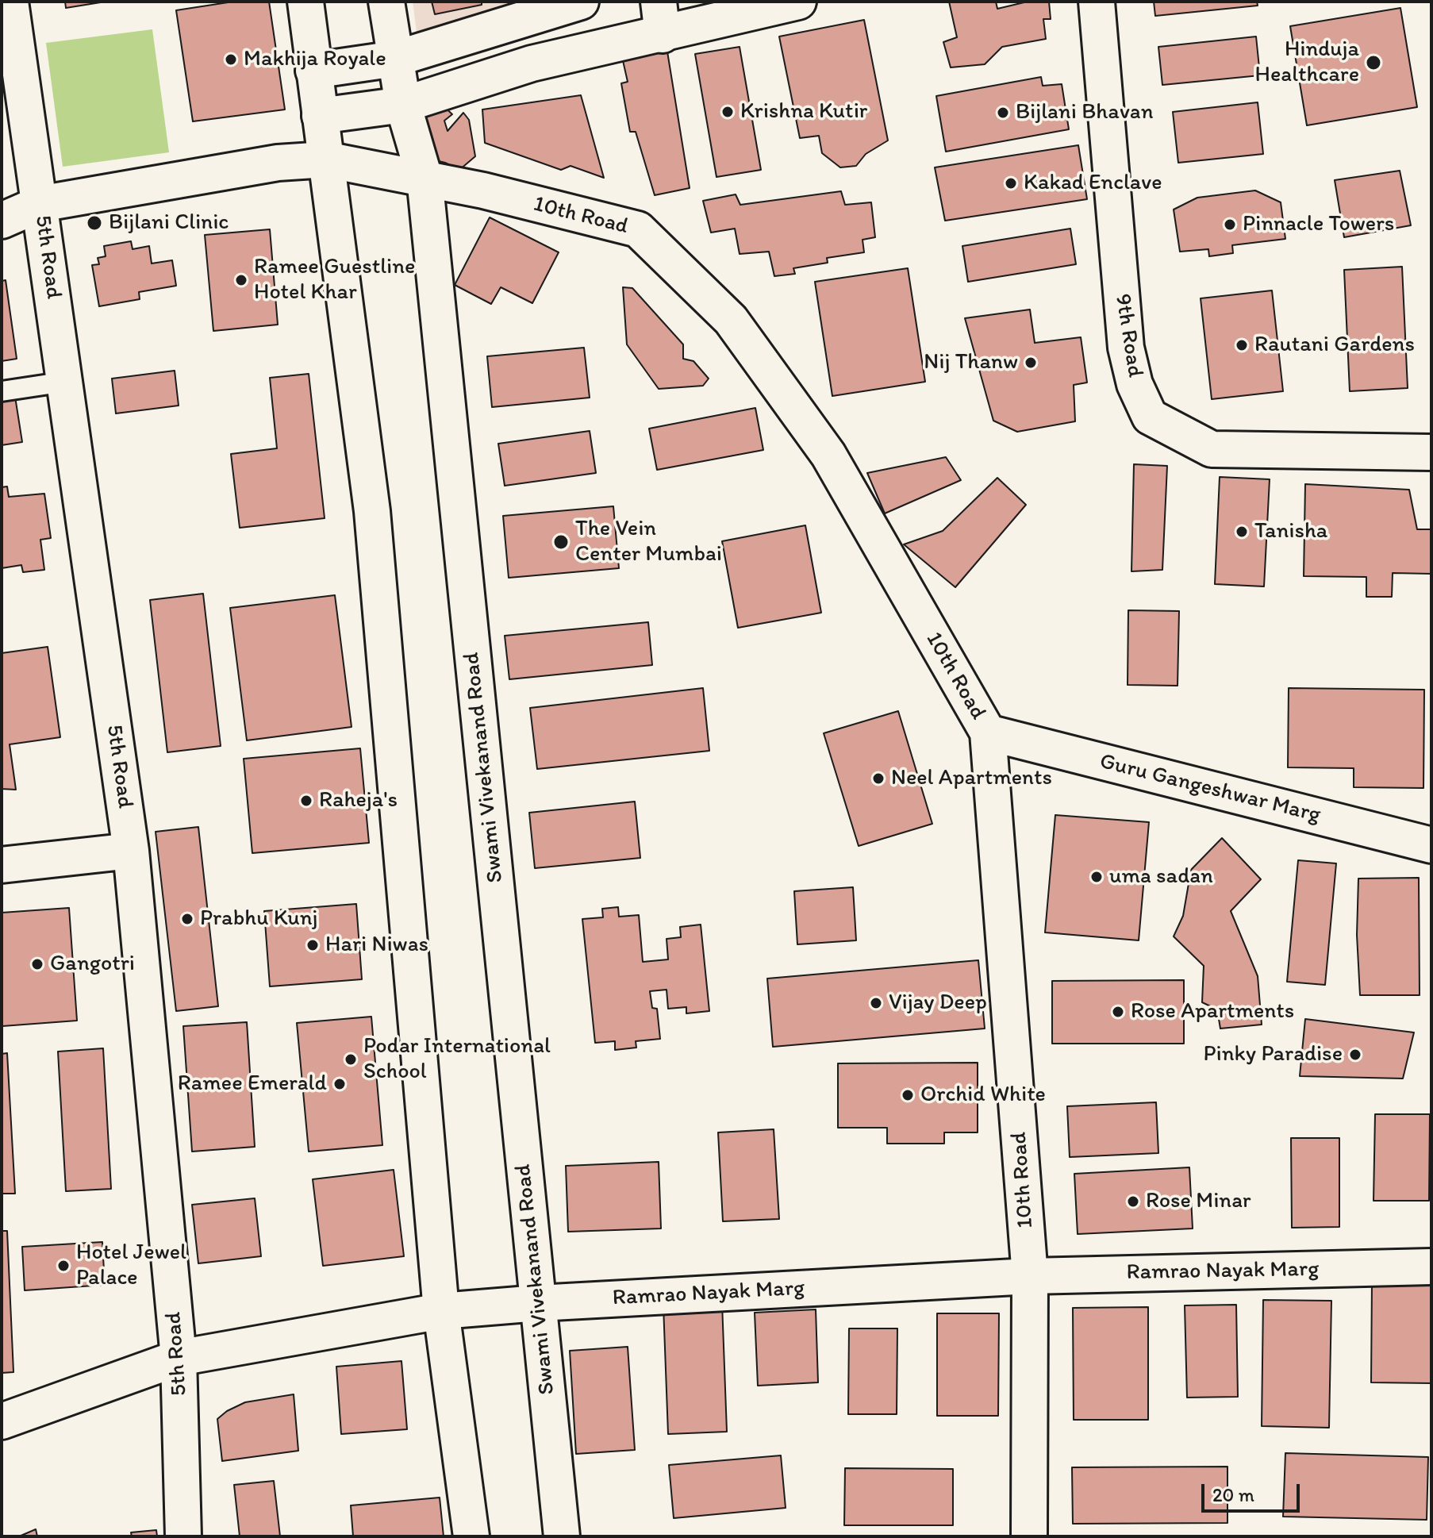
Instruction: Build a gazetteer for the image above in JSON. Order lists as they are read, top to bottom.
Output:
{
  "streets": {
    "street": [
      "10th Road",
      "5th Road",
      "9th Road",
      "Swami Vivekanand Road",
      "Guru Gangeshwar Marg",
      "Ramrao Nayak Marg"
    ]
  },
  "crossings": [
    ["10th Road", "5th Road"],
    ["10th Road", "Swami Vivekanand Road"],
    ["10th Road", "Guru Gangeshwar Marg"],
    ["10th Road", "Ramrao Nayak Marg"],
    ["5th Road", "Ramrao Nayak Marg"],
    ["Swami Vivekanand Road", "Ramrao Nayak Marg"]
  ],
  "places": [
    "Makhija Royale",
    "Hinduja Healthcare",
    "Krishna Kutir",
    "Bijlani Bhavan",
    "Kakad Enclave",
    "Bijlani Clinic",
    "Pinnacle Towers",
    "Ramee Guestline Hotel Khar",
    "Rautani Gardens",
    "Nij Thanw",
    "Tanisha",
    "The Vein Center Mumbai",
    "Neel Apartments",
    "Raheja's",
    "uma sadan",
    "Prabhu Kunj",
    "Hari Niwas",
    "Gangotri",
    "Vijay Deep",
    "Rose Apartments",
    "Pinky Paradise",
    "Podar International School",
    "Ramee Emerald",
    "Orchid White",
    "Rose Minar",
    "Hotel Jewel Palace"
  ],
  "scale_bar": "20 m"
}
